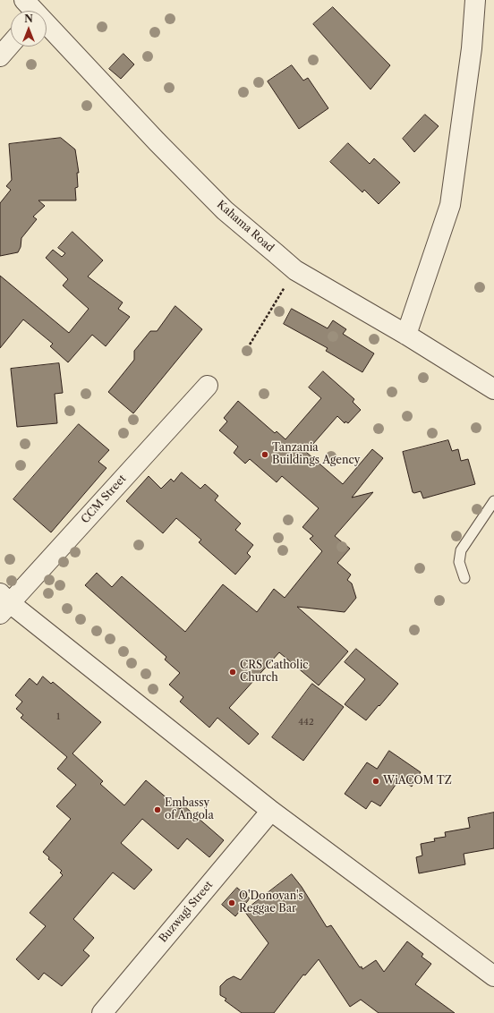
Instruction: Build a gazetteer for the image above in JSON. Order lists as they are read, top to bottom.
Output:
{
  "streets": {
    "street": ["Kahama Road", "CCM Street", "Buzwagi Street"]
  },
  "places": [
    "Tanzania Buildings Agency",
    "CRS Catholic Church",
    "WiACOM TZ",
    "Embassy of Angola",
    "O'Donovan's Reggae Bar"
  ],
  "house_numbers": ["1", "442"],
  "north": "top"
}
